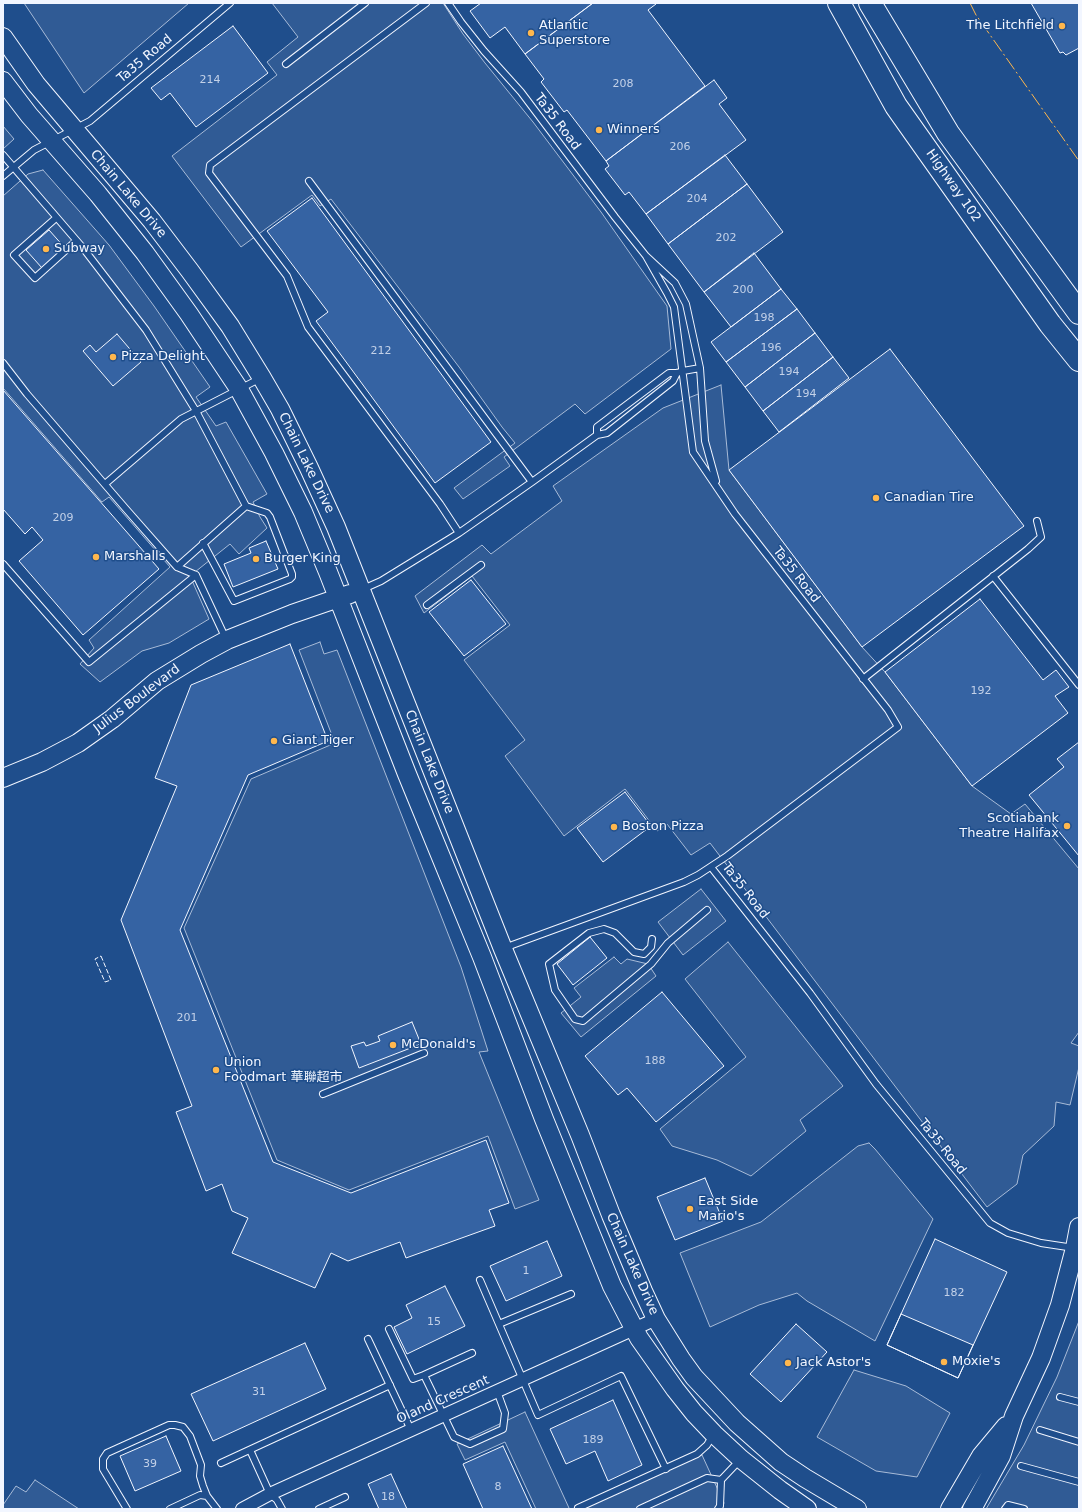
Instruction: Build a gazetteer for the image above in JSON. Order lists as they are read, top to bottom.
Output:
{
  "streets": {
    "highway": ["Highway 102"],
    "street": ["Chain Lake Drive", "Julius Boulevard", "Oland Crescent"],
    "lane": ["Ta35 Road"]
  },
  "crossings": [
    ["Ta35 Road", "Chain Lake Drive"],
    ["Chain Lake Drive", "Julius Boulevard"],
    ["Chain Lake Drive", "Oland Crescent"]
  ],
  "places": [
    "The Litchfield",
    "Atlantic Superstore",
    "Winners",
    "Subway",
    "Pizza Delight",
    "Canadian Tire",
    "Marshalls",
    "Burger King",
    "Giant Tiger",
    "Scotiabank Theatre Halifax",
    "Boston Pizza",
    "McDonald's",
    "Union Foodmart 華聯超市",
    "East Side Mario's",
    "Moxie's",
    "Jack Astor's"
  ],
  "house_numbers": [
    "214",
    "208",
    "206",
    "204",
    "202",
    "200",
    "198",
    "196",
    "212",
    "194",
    "194",
    "209",
    "192",
    "201",
    "188",
    "1",
    "182",
    "15",
    "31",
    "189",
    "39",
    "8",
    "18"
  ]
}
